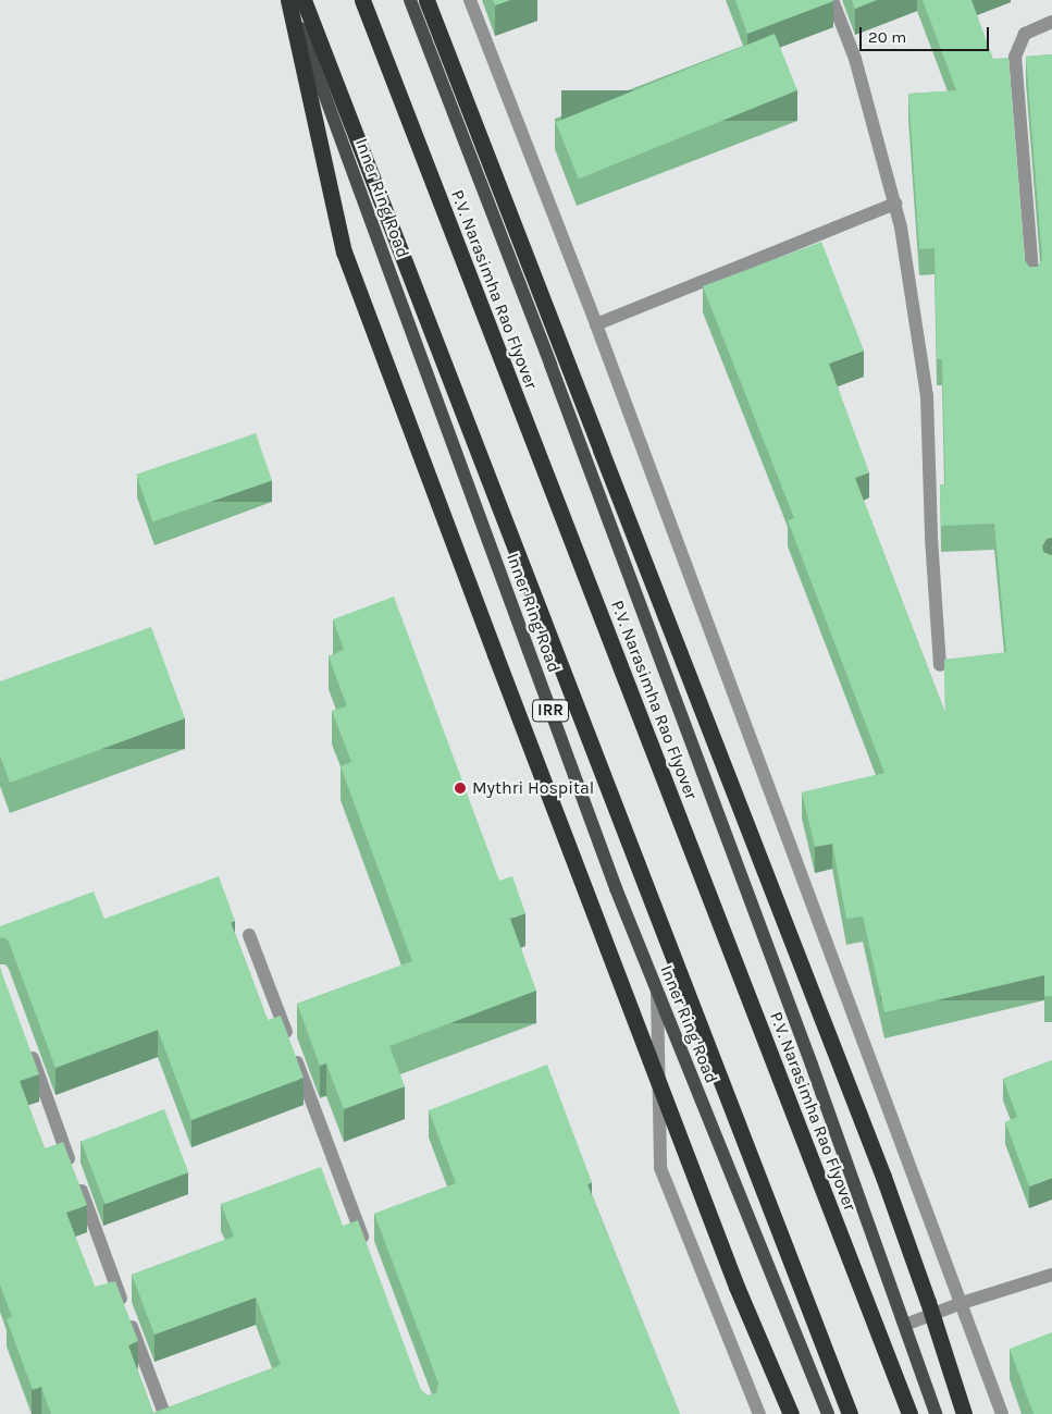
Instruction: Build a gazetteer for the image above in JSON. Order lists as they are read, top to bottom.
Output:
{
  "streets": {
    "highway": ["P.V. Narasimha Rao Flyover"],
    "main road": ["Inner Ring Road", "IRR"]
  },
  "places": ["Mythri Hospital"],
  "scale_bar": "20 m"
}
